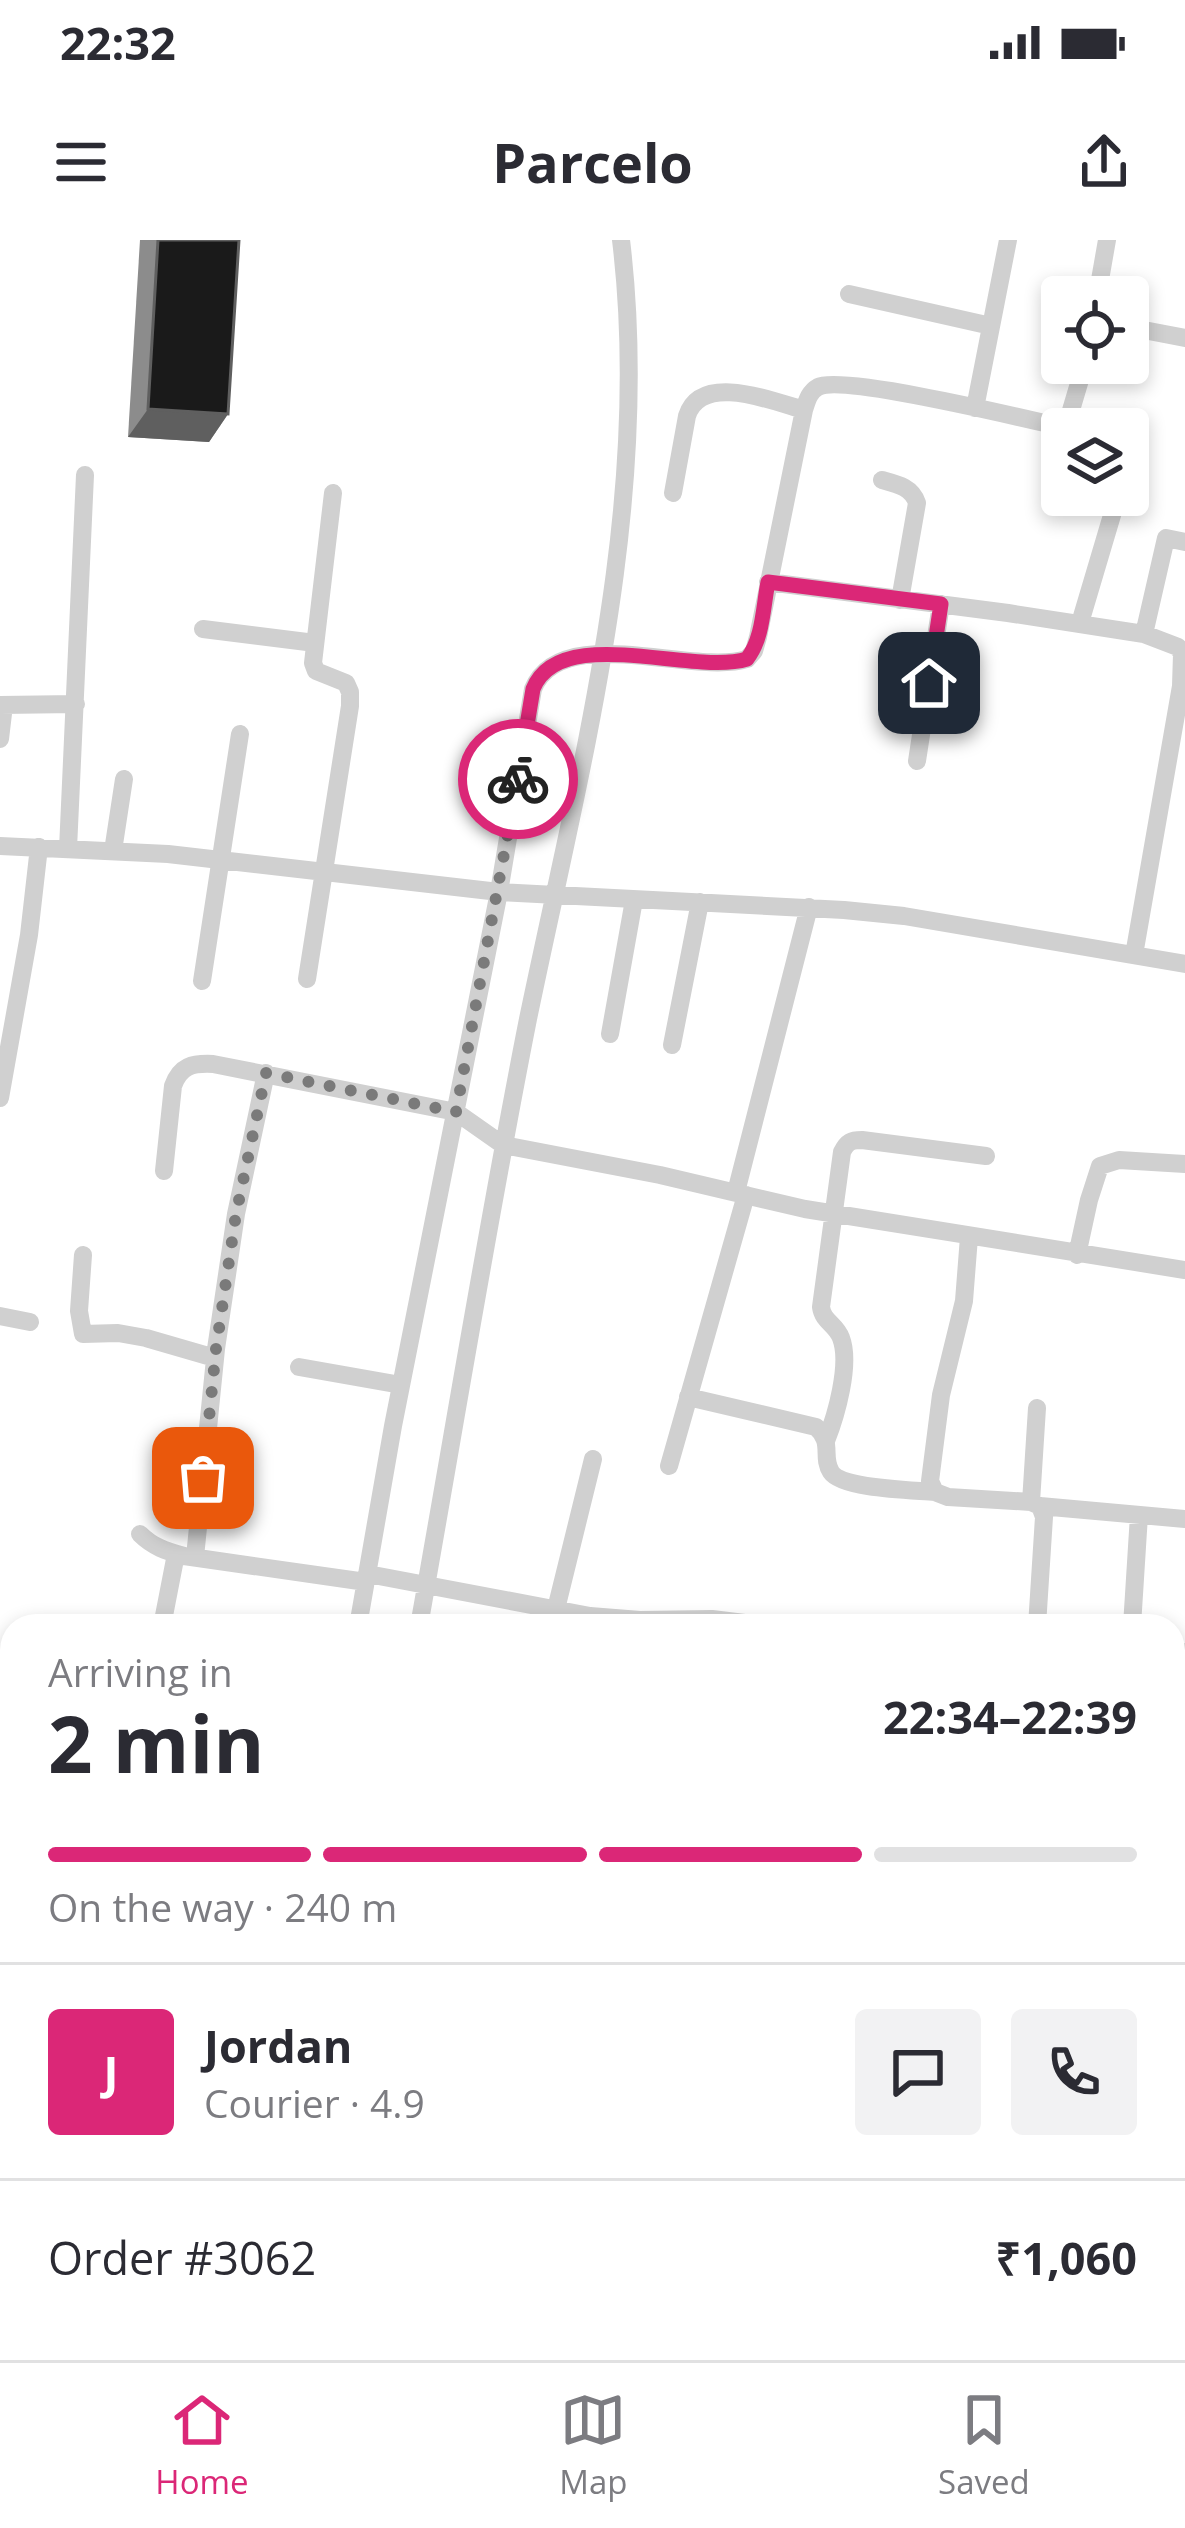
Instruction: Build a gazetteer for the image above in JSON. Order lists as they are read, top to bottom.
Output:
{
  "page": {
    "status": "22:32",
    "header": "Parcelo",
    "heading": ["2 min", "Arriving in", "22:34–22:39"],
    "panel": [
      "Jordan",
      "Courier · 4.9",
      "Order #3062",
      "₹1,060"
    ],
    "bar": "On the way · 240 m",
    "round": "J",
    "tabs": ["Home", "Map", "Saved"]
  }
}
